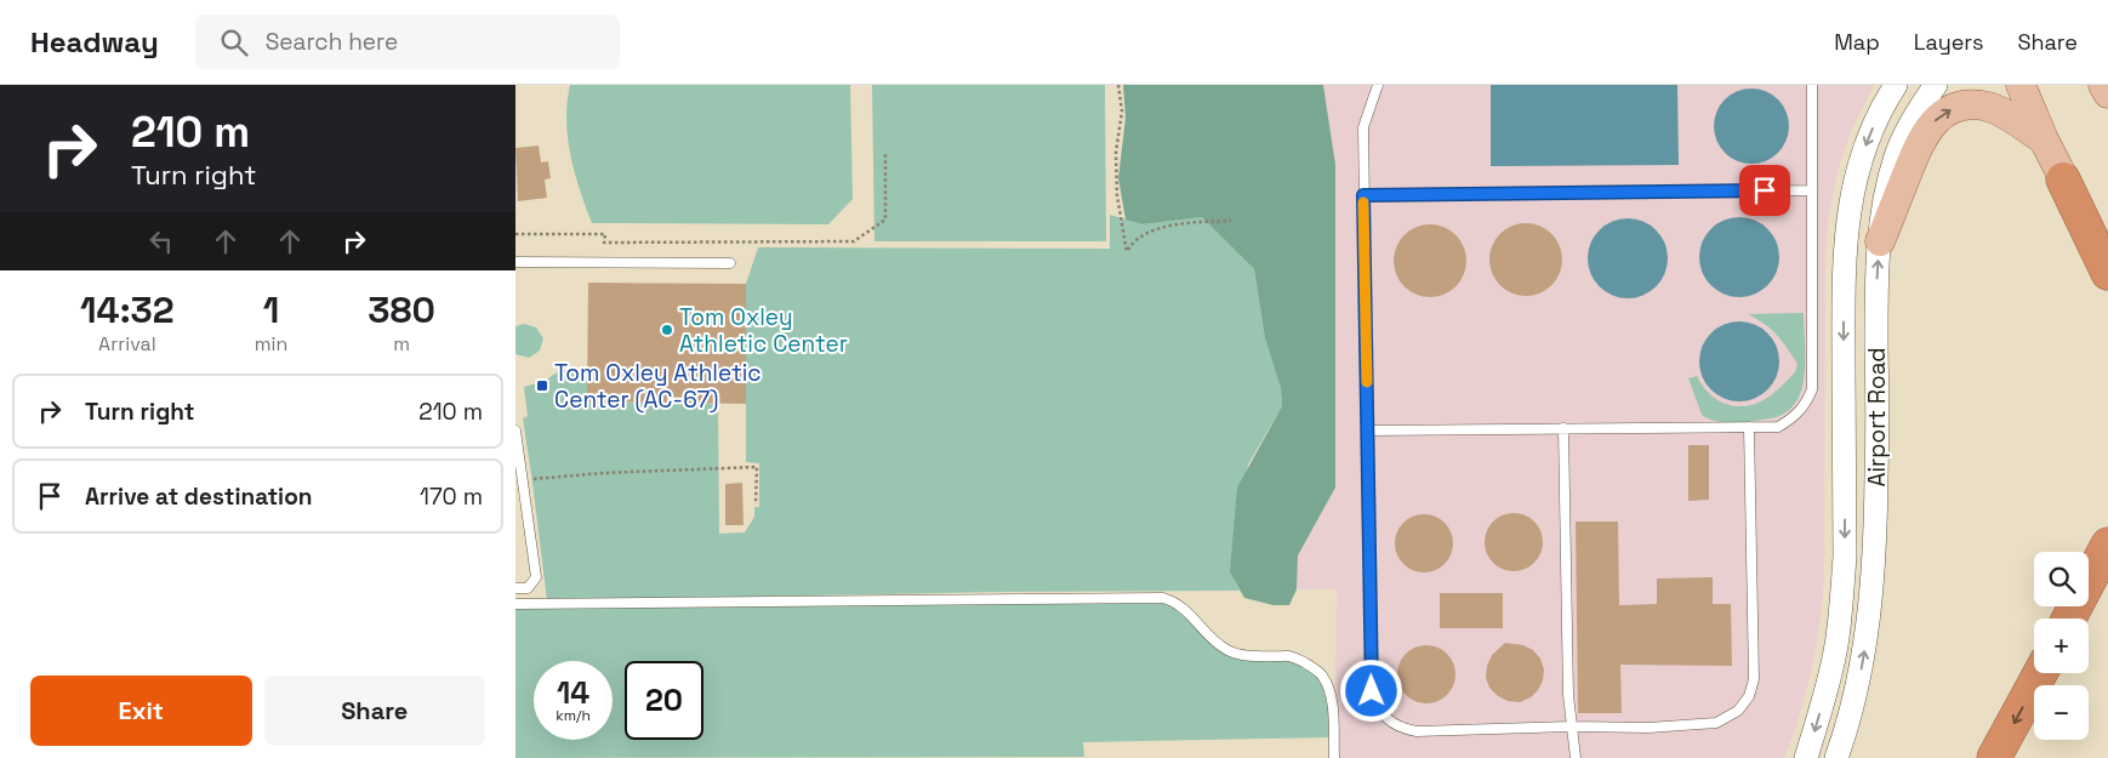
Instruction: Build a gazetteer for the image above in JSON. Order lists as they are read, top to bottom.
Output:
{
  "streets": {
    "street": ["Airport Road"]
  },
  "places": {
    "other": ["Tom Oxley Athletic Center"],
    "transit": ["Tom Oxley Athletic Center (AC-67)"]
  },
  "page": {
    "header": "Headway",
    "search": "Search here",
    "nav": ["Map", "Layers", "Share"],
    "turn": ["210 m", "Turn right"],
    "eta": [
      "14:32",
      "Arrival",
      "1",
      "min",
      "380",
      "m"
    ],
    "list": [
      {
        "name": "Turn right",
        "value": "210 m"
      },
      {
        "name": "Arrive at destination",
        "value": "170 m"
      }
    ],
    "map_buttons": ["+", "−"],
    "speed": "14 km/h",
    "limit": "20",
    "buttons": ["Exit", "Share"]
  }
}
